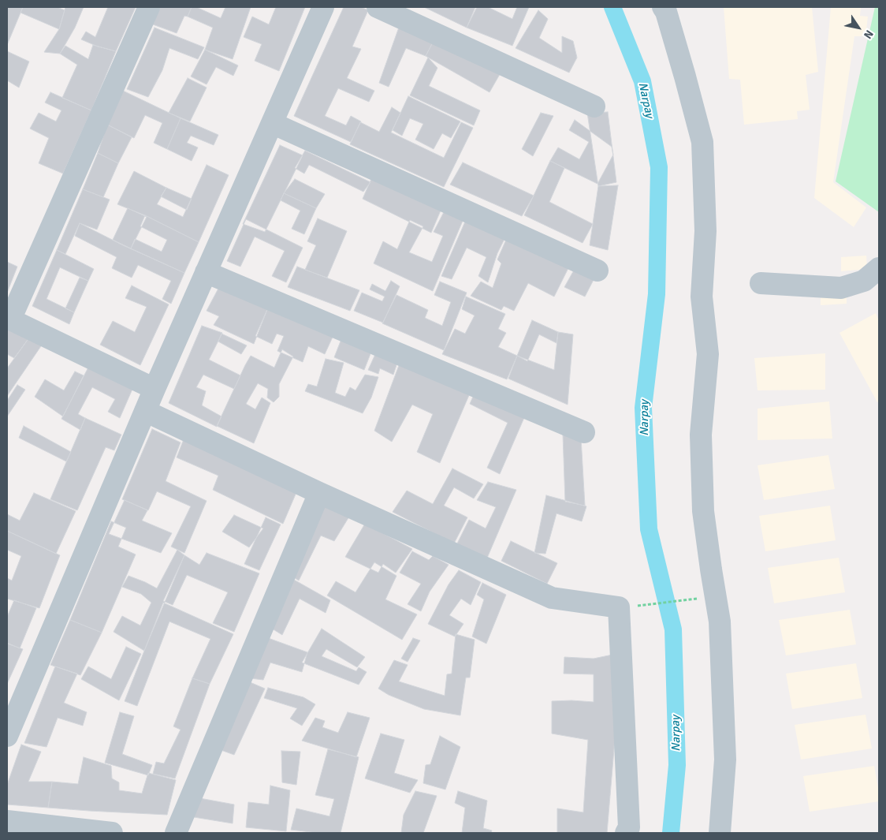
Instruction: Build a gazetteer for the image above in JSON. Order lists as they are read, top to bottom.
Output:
{
  "water": ["Narpay"],
  "north": "bottom right"
}
